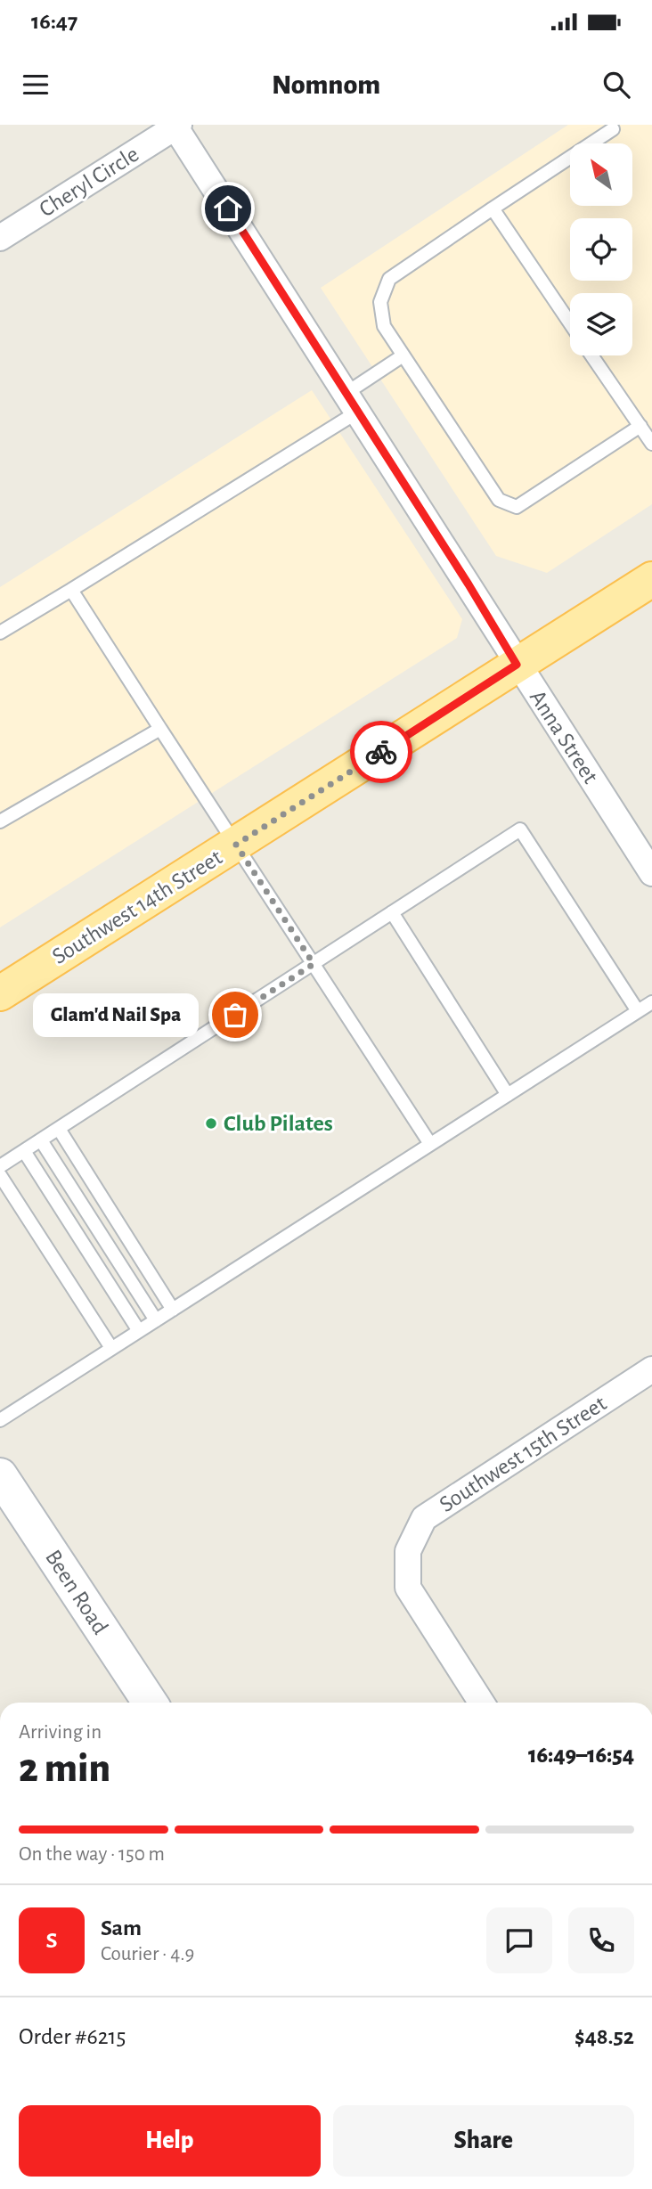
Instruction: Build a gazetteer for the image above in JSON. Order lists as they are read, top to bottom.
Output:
{
  "streets": {
    "main road": ["Southwest 14th Street"],
    "street": [
      "Cheryl Circle",
      "Anna Street",
      "Southwest 15th Street",
      "Been Road"
    ]
  },
  "crossings": [
    ["Cheryl Circle", "Anna Street"],
    ["Anna Street", "Southwest 14th Street"]
  ],
  "places": ["Glam'd Nail Spa", "Club Pilates"],
  "north": "top left",
  "page": {
    "status": "16:47",
    "header": "Nomnom",
    "bubble": "Glam'd Nail Spa",
    "heading": ["2 min", "Arriving in", "16:49–16:54"],
    "panel": [
      "Sam",
      "Courier · 4.9",
      "Order #6215",
      "$48.52"
    ],
    "bar": "On the way · 150 m",
    "round": "S",
    "buttons": ["Help", "Share"]
  }
}
